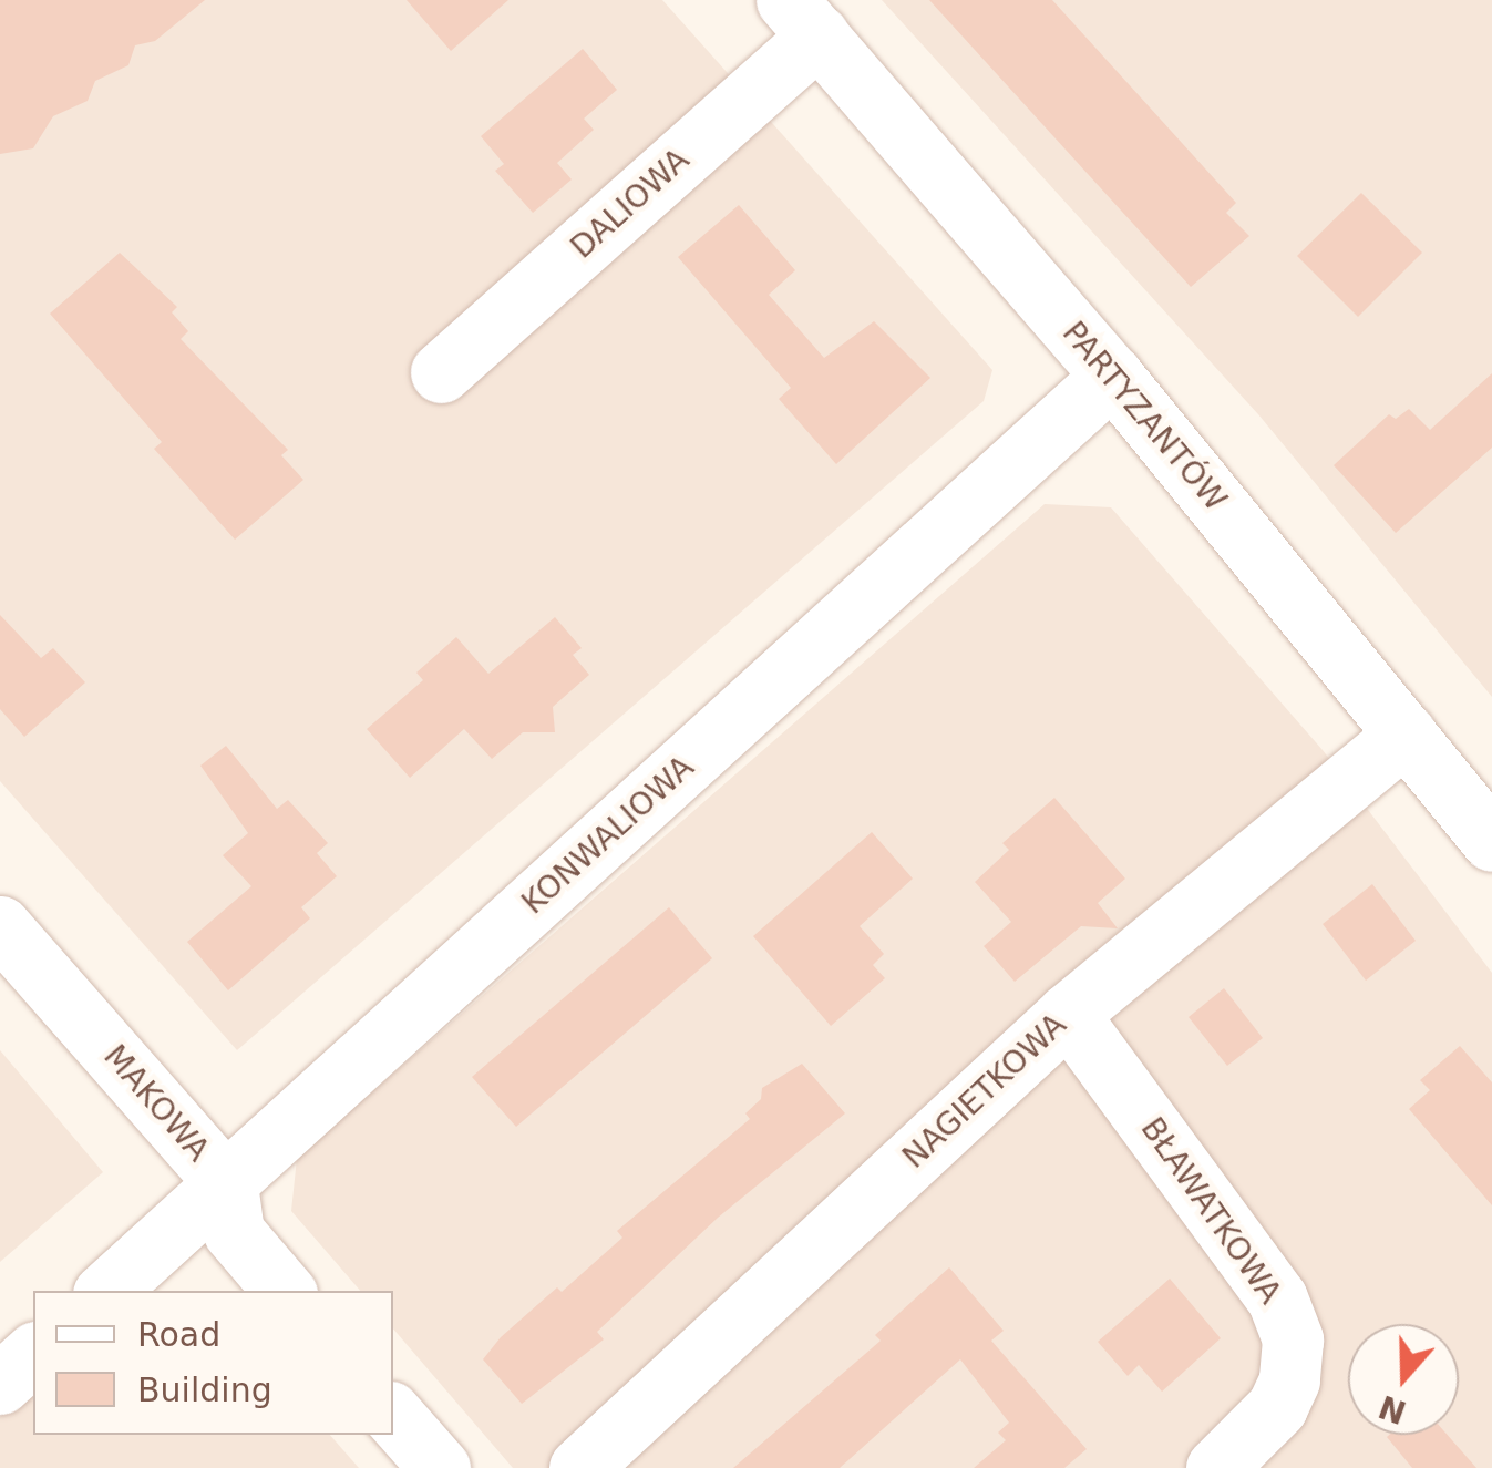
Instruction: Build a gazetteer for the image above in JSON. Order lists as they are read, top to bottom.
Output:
{
  "streets": {
    "street": [
      "DALIOWA",
      "PARTYZANTÓW",
      "KONWALIOWA",
      "NAGIETKOWA",
      "MAKOWA",
      "BŁAWATKOWA"
    ]
  },
  "crossings": [
    ["DALIOWA", "PARTYZANTÓW"],
    ["PARTYZANTÓW", "KONWALIOWA"],
    ["PARTYZANTÓW", "NAGIETKOWA"],
    ["KONWALIOWA", "MAKOWA"],
    ["NAGIETKOWA", "BŁAWATKOWA"]
  ],
  "legend": ["Road", "Building"],
  "north": "bottom"
}
